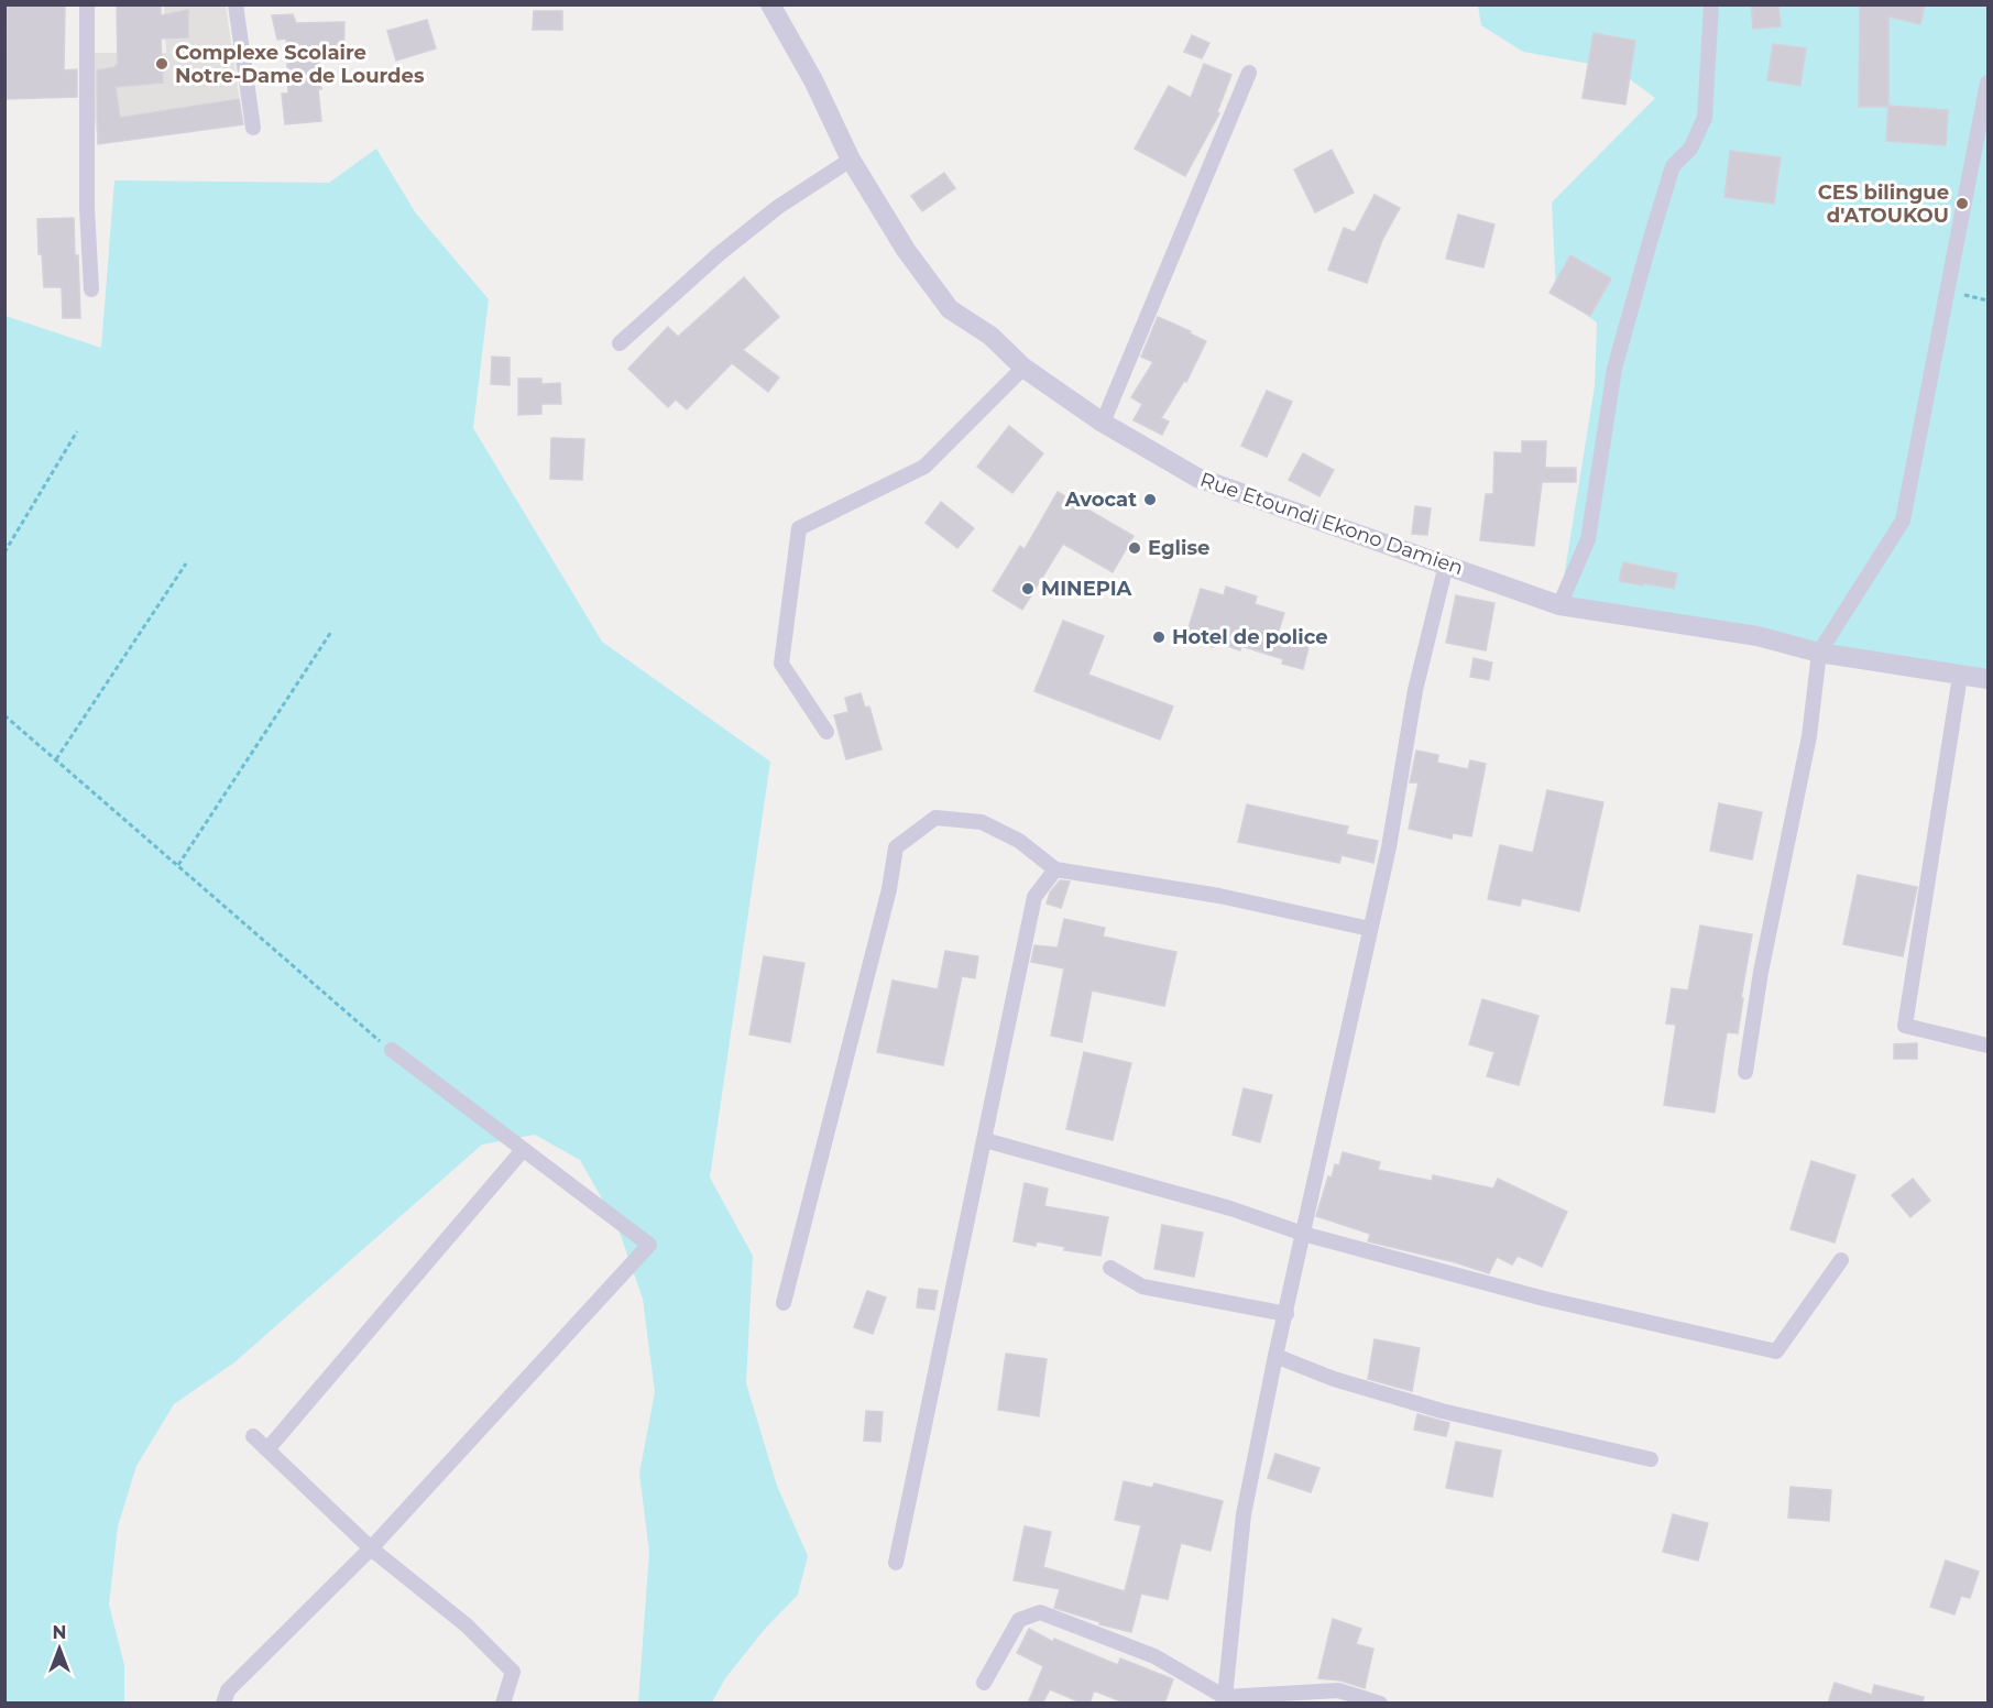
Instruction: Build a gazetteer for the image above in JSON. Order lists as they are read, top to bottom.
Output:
{
  "streets": {
    "street": ["Rue Etoundi Ekono Damien"]
  },
  "places": [
    "Complexe Scolaire Notre-Dame de Lourdes",
    "CES bilingue d'ATOUKOU",
    "Avocat",
    "Eglise",
    "MINEPIA",
    "Hotel de police"
  ],
  "north": "top"
}
